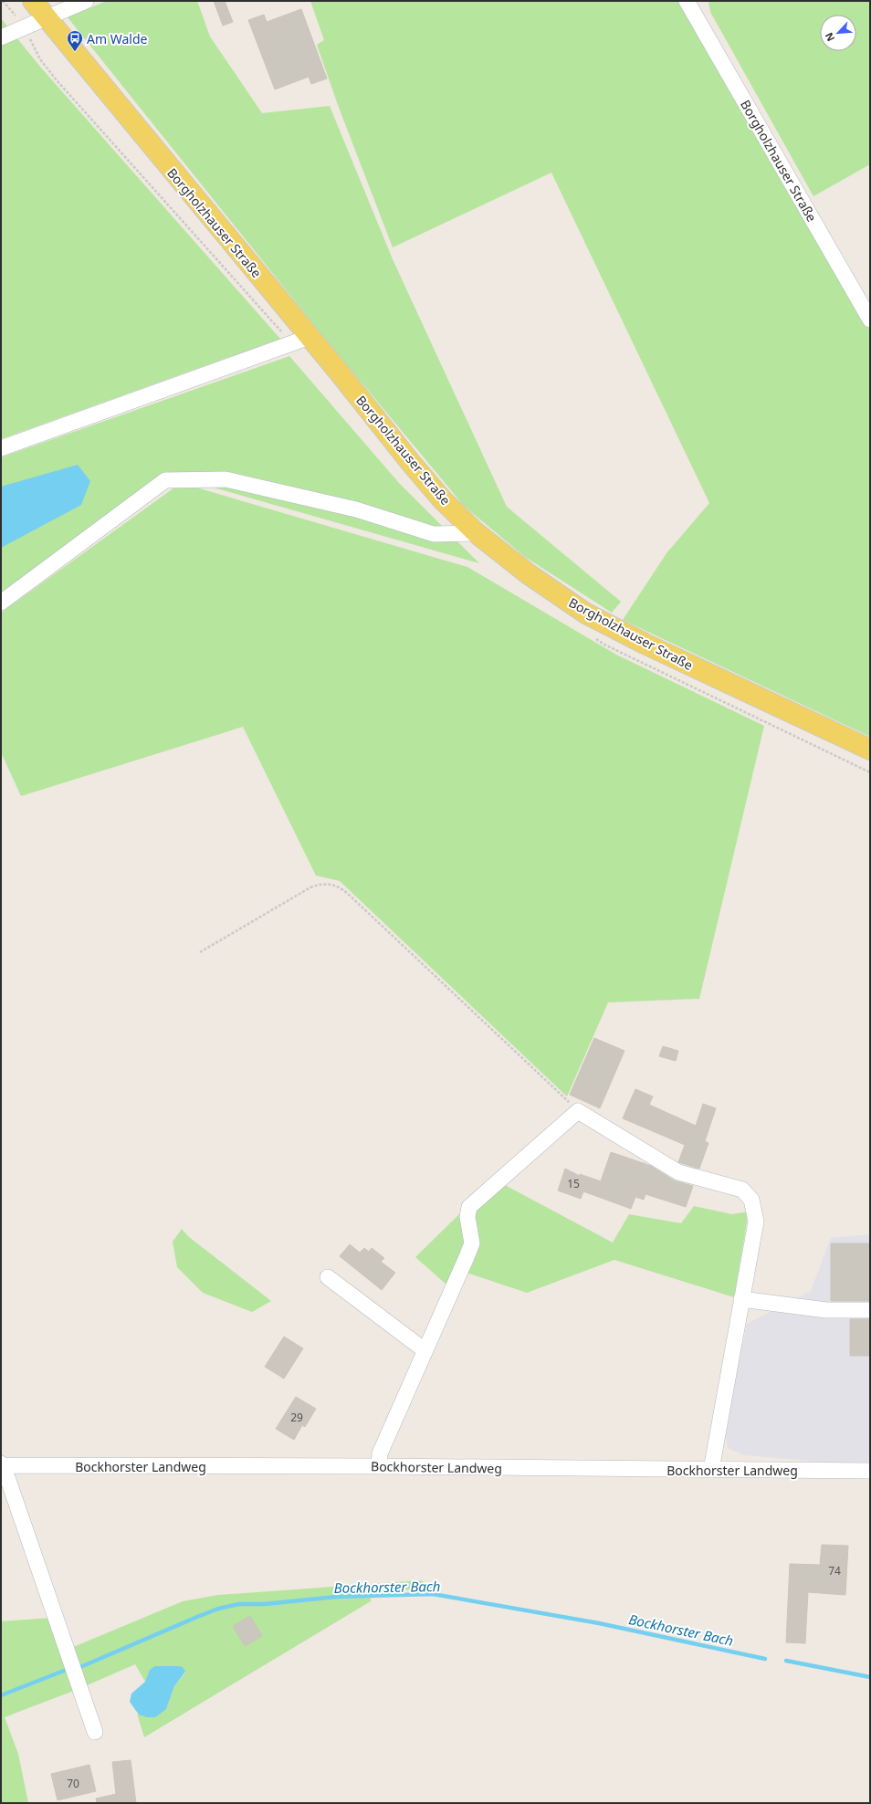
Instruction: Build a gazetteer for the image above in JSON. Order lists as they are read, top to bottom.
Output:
{
  "streets": {
    "main road": ["Borgholzhauser Straße"],
    "street": ["Bockhorster Landweg"]
  },
  "water": ["Bockhorster Bach"],
  "places": {
    "bus stop": ["Am Walde"]
  },
  "house_numbers": [
    "15",
    "29",
    "74",
    "70"
  ],
  "north": "bottom left"
}
